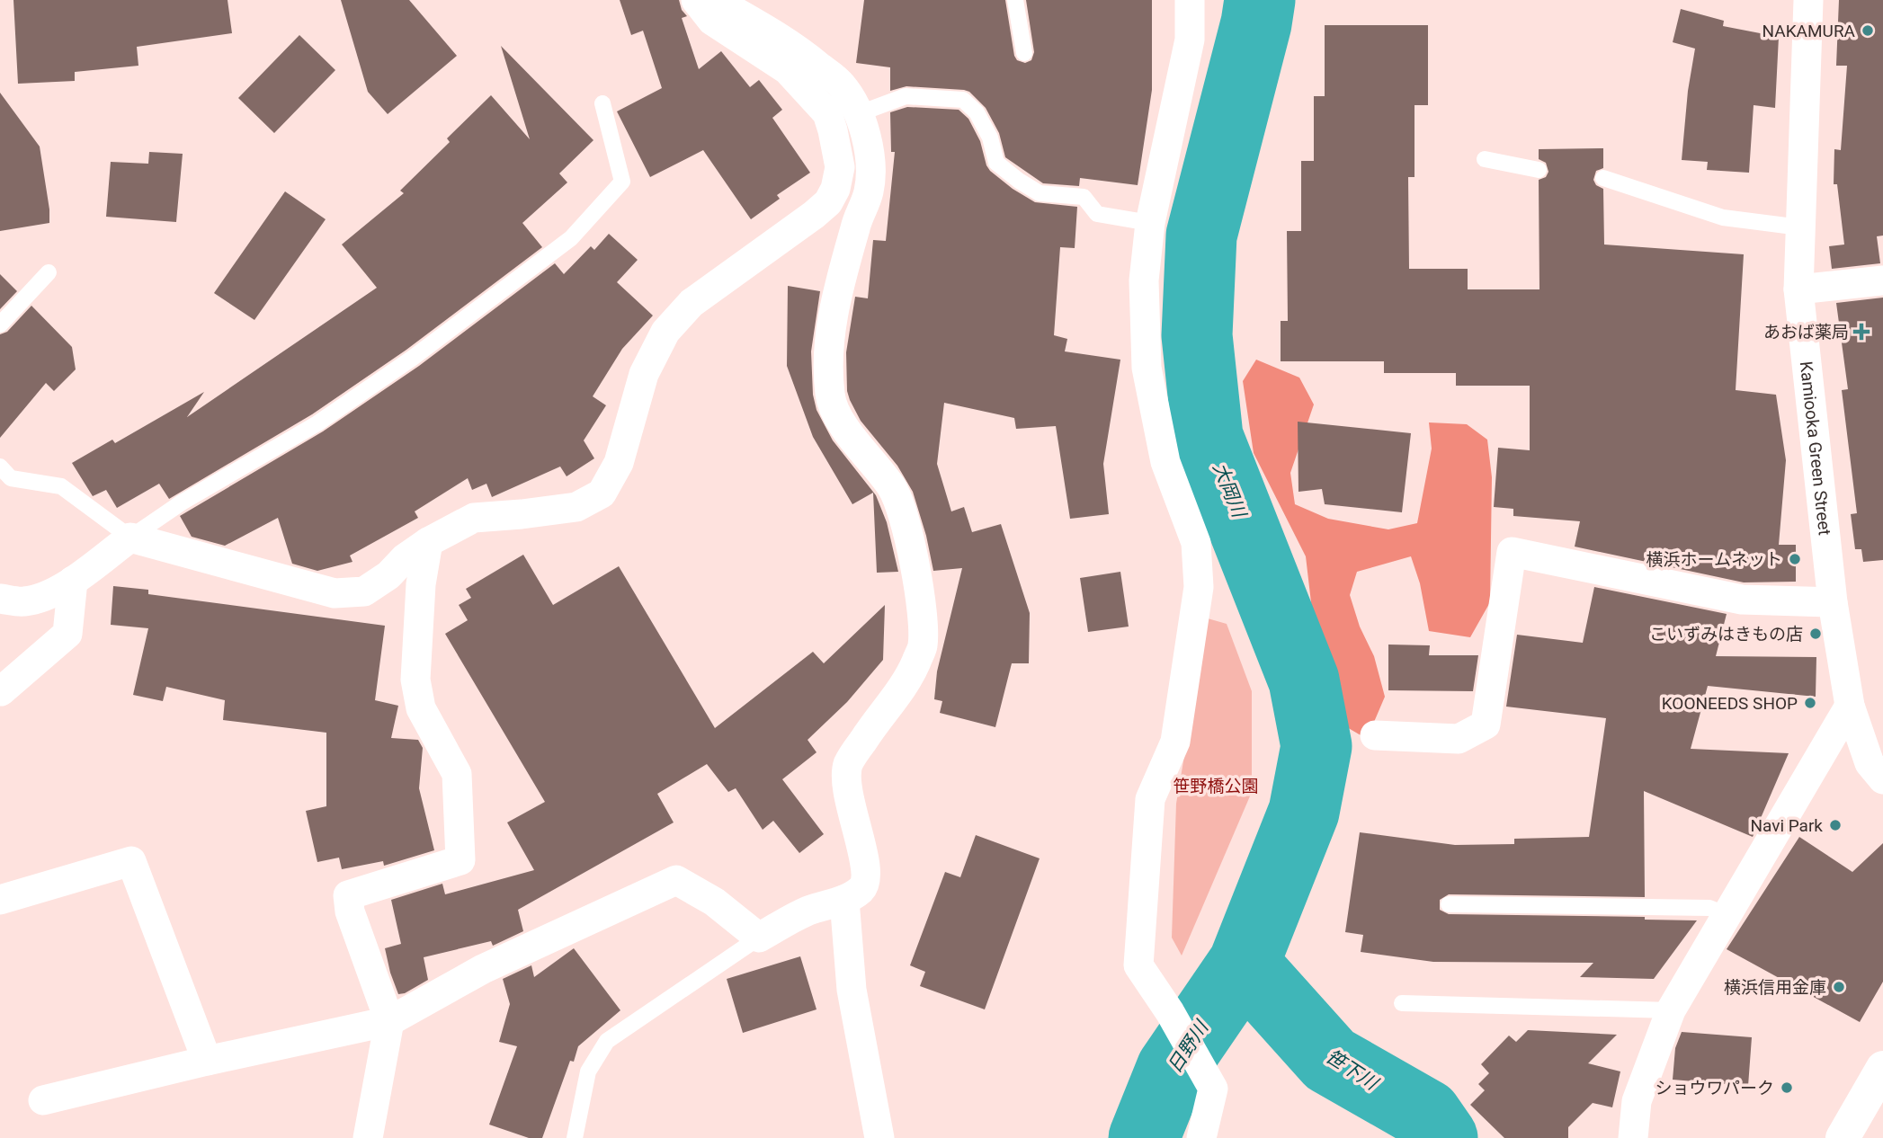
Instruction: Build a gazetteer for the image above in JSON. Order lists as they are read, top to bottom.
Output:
{
  "streets": {
    "street": ["Kamiooka Green Street"]
  },
  "water": ["大岡川", "日野川", "笹下川"],
  "parks": ["笹野橋公園"],
  "places": {
    "other": [
      "NAKAMURA",
      "横浜ホームネット",
      "こいずみはきもの店",
      "KOONEEDS SHOP",
      "Navi Park",
      "横浜信用金庫",
      "ショウワパーク"
    ],
    "health": ["あおば薬局"]
  }
}
